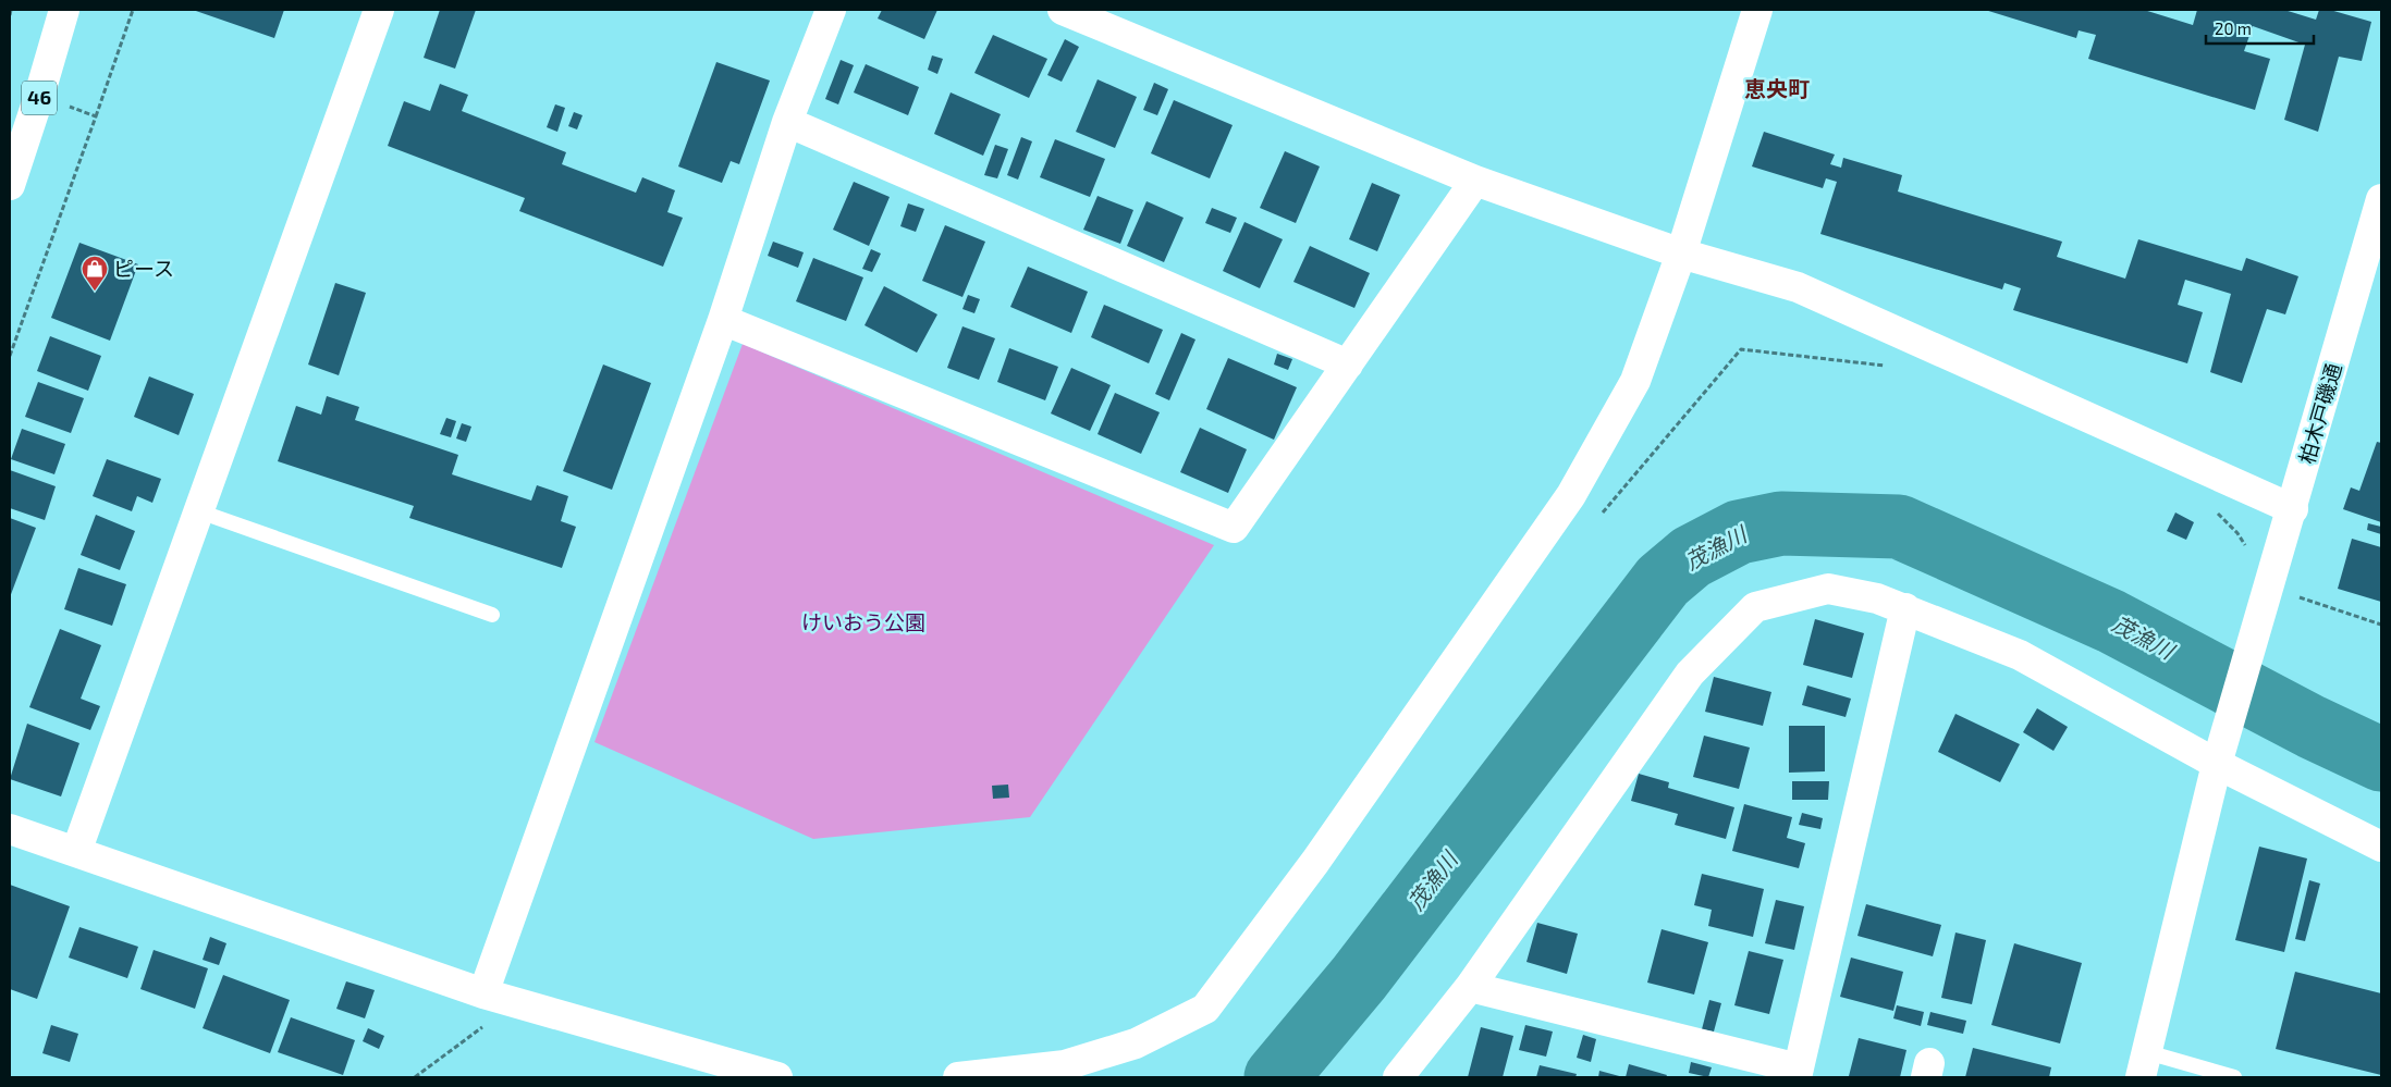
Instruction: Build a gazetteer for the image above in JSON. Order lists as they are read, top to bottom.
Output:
{
  "streets": {
    "street": ["46", "柏木戸磯通"]
  },
  "districts": ["恵央町"],
  "water": ["茂漁川"],
  "parks": ["けいおう公園"],
  "places": {
    "shop": ["ピース"]
  },
  "scale_bar": "20 m"
}
